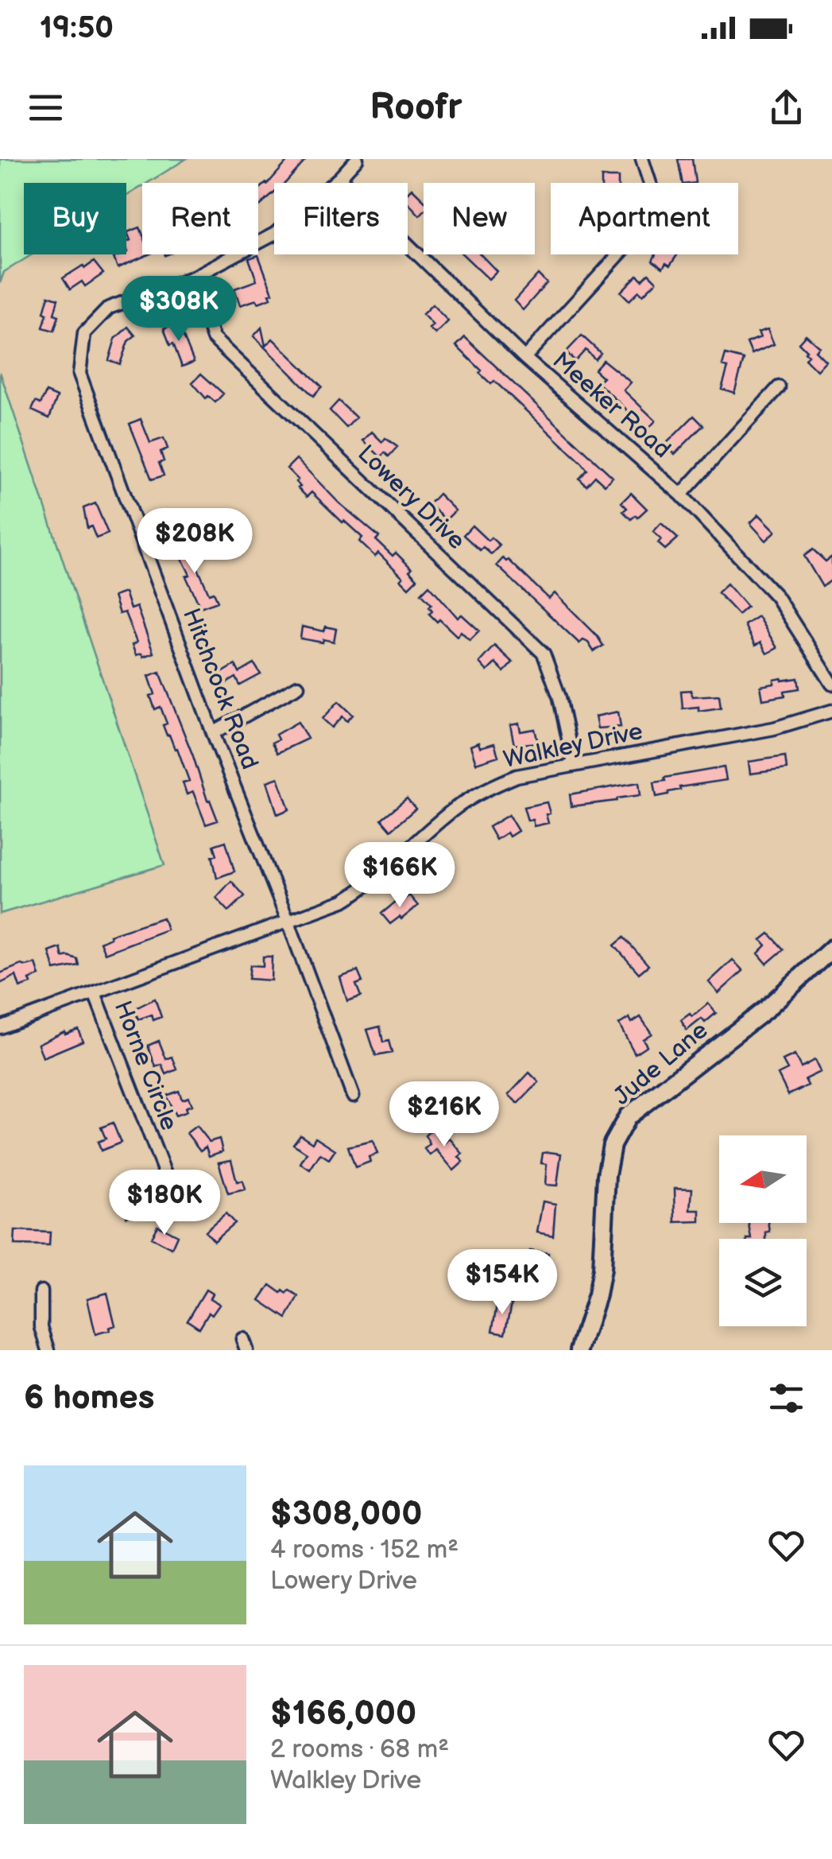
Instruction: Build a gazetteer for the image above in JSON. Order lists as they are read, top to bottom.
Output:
{
  "streets": {
    "street": [
      "Meeker Road",
      "Lowery Drive",
      "Hitchcock Road",
      "Walkley Drive",
      "Jude Lane",
      "Horne Circle"
    ]
  },
  "crossings": [
    ["Meeker Road", "Hitchcock Road"],
    ["Lowery Drive", "Hitchcock Road"],
    ["Lowery Drive", "Walkley Drive"],
    ["Hitchcock Road", "Walkley Drive"],
    ["Walkley Drive", "Horne Circle"]
  ],
  "north": "left",
  "page": {
    "status": "19:50",
    "header": "Roofr",
    "chip": [
      "Buy",
      "Rent",
      "Filters",
      "New",
      "Apartment"
    ],
    "price": [
      "$308K",
      "$208K",
      "$166K",
      "$216K",
      "$180K",
      "$154K"
    ],
    "heading": "6 homes",
    "list": [
      {
        "name": "$308,000",
        "note": "4 rooms · 152 m² · Lowery Drive"
      },
      {
        "name": "$166,000",
        "note": "2 rooms · 68 m² · Walkley Drive"
      }
    ]
  }
}
